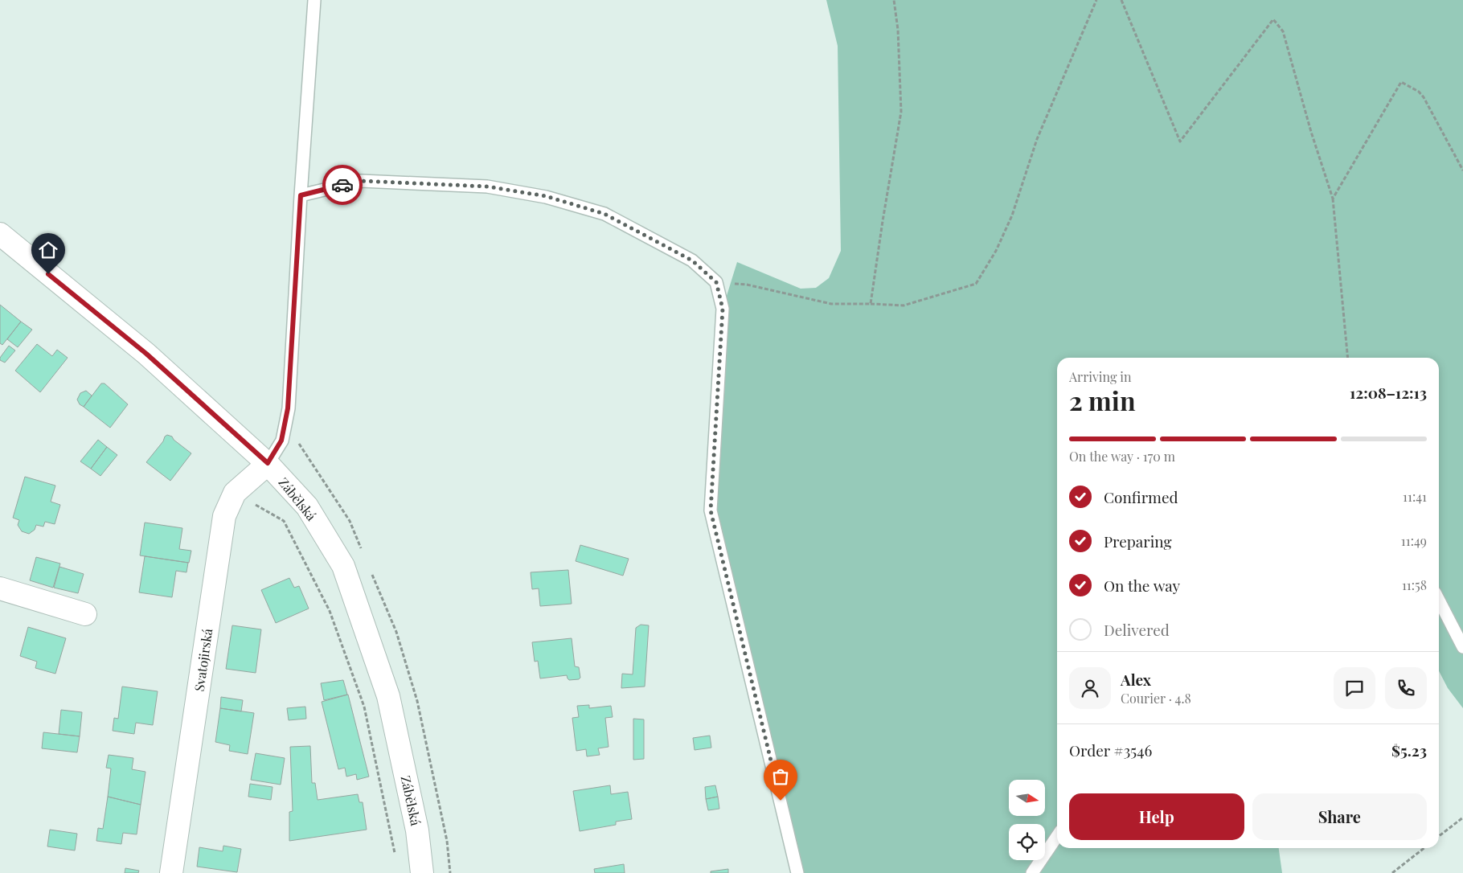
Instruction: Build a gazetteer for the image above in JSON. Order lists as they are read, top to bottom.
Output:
{
  "streets": {
    "main road": ["Zábělská", "Svatojirská"]
  },
  "crossings": [
    ["Zábělská", "Svatojirská"]
  ],
  "north": "right",
  "page": {
    "heading": ["2 min", "Arriving in", "12:08–12:13"],
    "panel": [
      "Alex",
      "Courier · 4.8",
      "Order #3546",
      "$5.23"
    ],
    "bar": "On the way · 170 m",
    "list": [
      ["Confirmed", "11:41"],
      ["Preparing", "11:49"],
      ["On the way", "11:58"],
      "Delivered"
    ],
    "buttons": ["Help", "Share"]
  }
}
